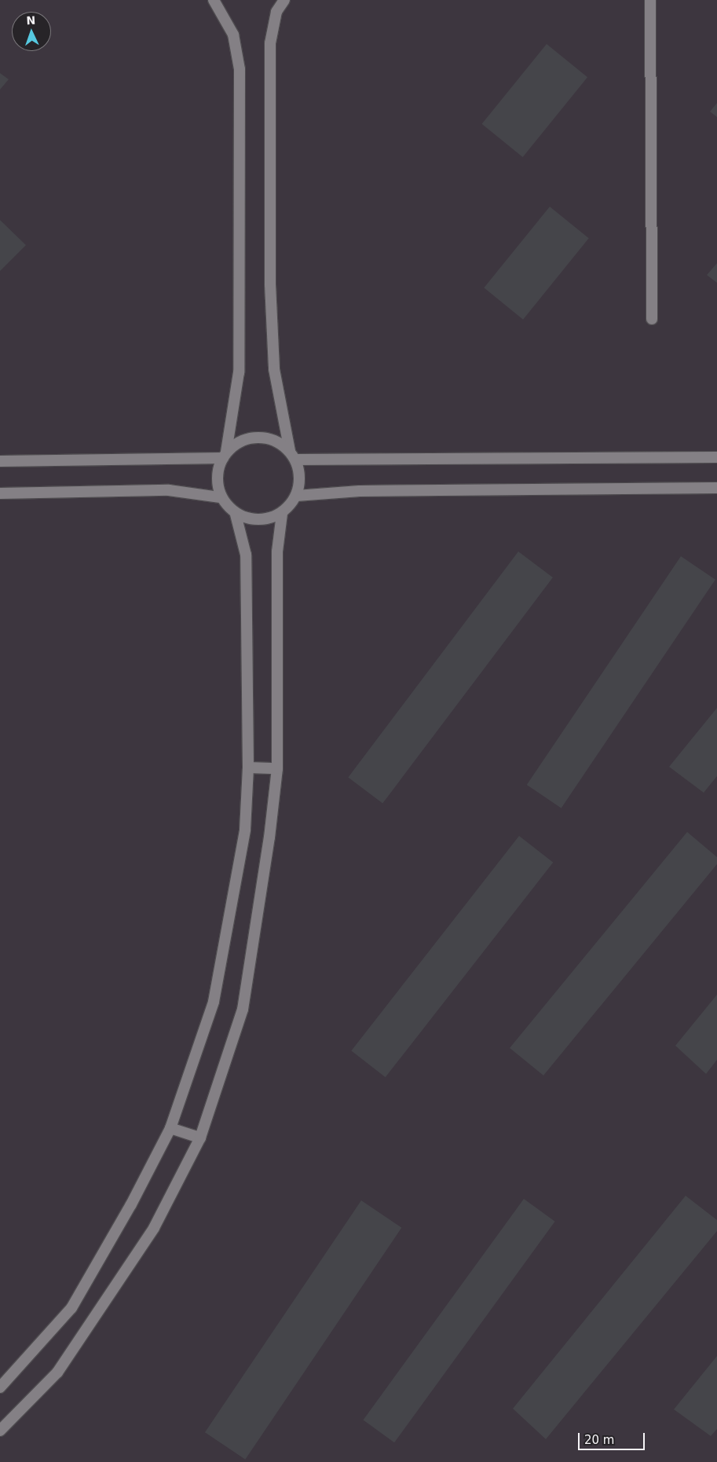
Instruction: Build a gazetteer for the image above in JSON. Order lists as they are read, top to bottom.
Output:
{
  "scale_bar": "20 m",
  "north": "top"
}
